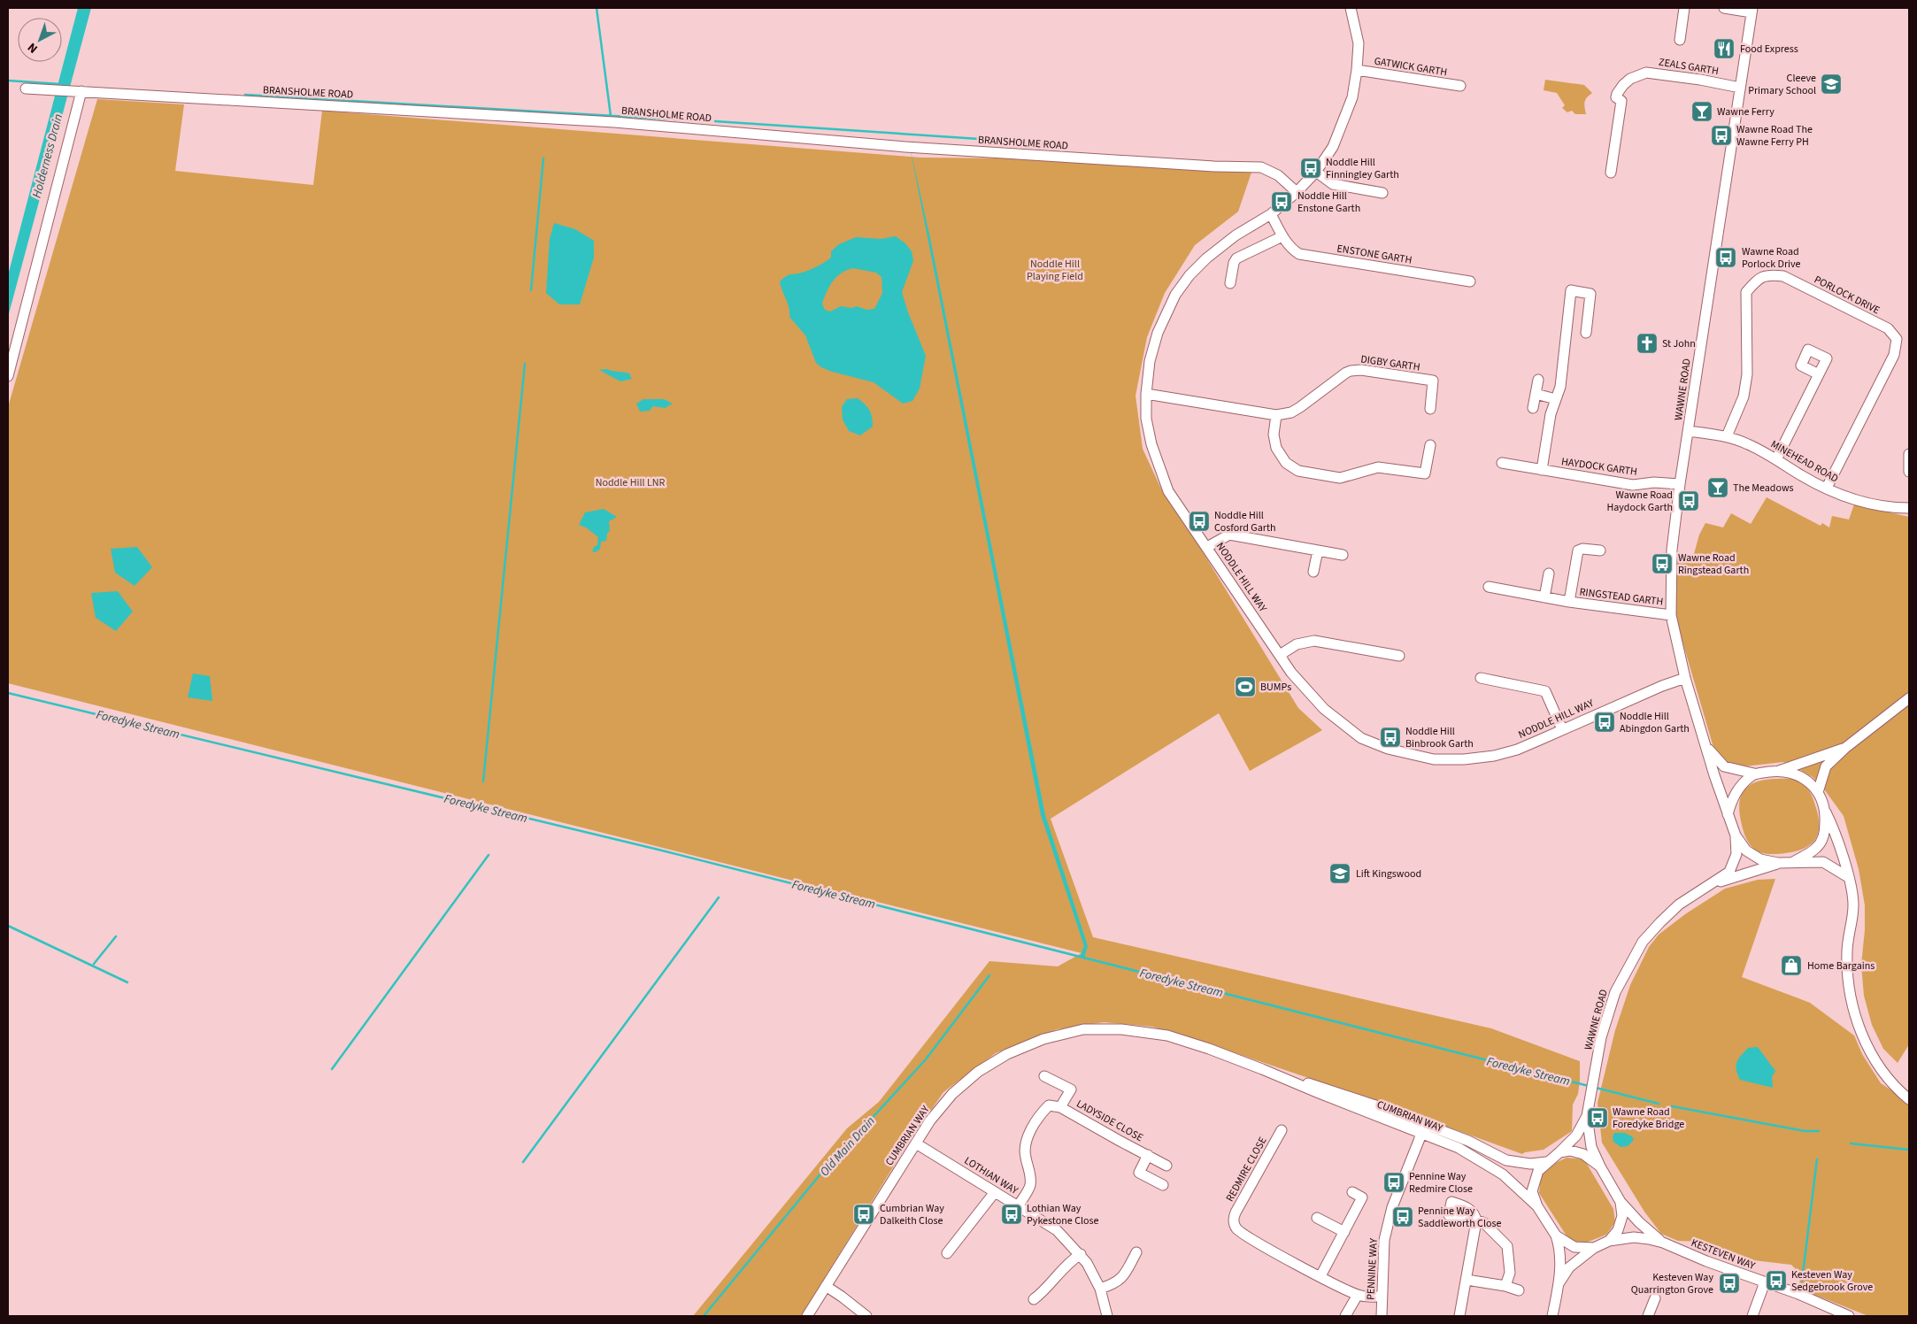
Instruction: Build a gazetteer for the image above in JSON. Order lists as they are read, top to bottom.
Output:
{
  "streets": {
    "street": [
      "GATWICK GARTH",
      "ZEALS GARTH",
      "BRANSHOLME ROAD",
      "ENSTONE GARTH",
      "PORLOCK DRIVE",
      "DIGBY GARTH",
      "WAWNE ROAD",
      "MINEHEAD ROAD",
      "HAYDOCK GARTH",
      "NODDLE HILL WAY",
      "RINGSTEAD GARTH",
      "CUMBRIAN WAY",
      "LADYSIDE CLOSE",
      "REDMIRE CLOSE",
      "LOTHIAN WAY",
      "KESTEVEN WAY",
      "PENNINE WAY"
    ]
  },
  "crossings": [
    ["GATWICK GARTH", "NODDLE HILL WAY"],
    ["ZEALS GARTH", "WAWNE ROAD"],
    ["BRANSHOLME ROAD", "NODDLE HILL WAY"],
    ["ENSTONE GARTH", "NODDLE HILL WAY"],
    ["PORLOCK DRIVE", "MINEHEAD ROAD"],
    ["DIGBY GARTH", "NODDLE HILL WAY"],
    ["WAWNE ROAD", "MINEHEAD ROAD"],
    ["WAWNE ROAD", "HAYDOCK GARTH"],
    ["WAWNE ROAD", "NODDLE HILL WAY"],
    ["WAWNE ROAD", "RINGSTEAD GARTH"],
    ["WAWNE ROAD", "CUMBRIAN WAY"],
    ["WAWNE ROAD", "KESTEVEN WAY"],
    ["CUMBRIAN WAY", "LOTHIAN WAY"],
    ["CUMBRIAN WAY", "KESTEVEN WAY"],
    ["CUMBRIAN WAY", "PENNINE WAY"],
    ["LADYSIDE CLOSE", "LOTHIAN WAY"],
    ["REDMIRE CLOSE", "PENNINE WAY"]
  ],
  "water": ["Holderness Drain", "Foredyke Stream", "Old Main Drain"],
  "parks": ["Noddle Hill Playing Field", "Noddle Hill LNR"],
  "places": {
    "restaurant": ["Food Express"],
    "school or university": ["Cleeve Primary School", "Lift Kingswood"],
    "bar": ["Wawne Ferry", "The Meadows"],
    "bus stop": [
      "Wawne Road The Wawne Ferry PH",
      "Noddle Hill Finningley Garth",
      "Noddle Hill Enstone Garth",
      "Wawne Road Porlock Drive",
      "Wawne Road Haydock Garth",
      "Noddle Hill Cosford Garth",
      "Wawne Road Ringstead Garth",
      "Noddle Hill Abingdon Garth",
      "Noddle Hill Binbrook Garth",
      "Wawne Road Foredyke Bridge",
      "Pennine Way Redmire Close",
      "Cumbrian Way Dalkeith Close",
      "Lothian Way Pykestone Close",
      "Pennine Way Saddleworth Close",
      "Kesteven Way Sedgebrook Grove",
      "Kesteven Way Quarrington Grove"
    ],
    "church": ["St John"],
    "sports": ["BUMPs"],
    "shop": ["Home Bargains"]
  },
  "north": "bottom left"
}
